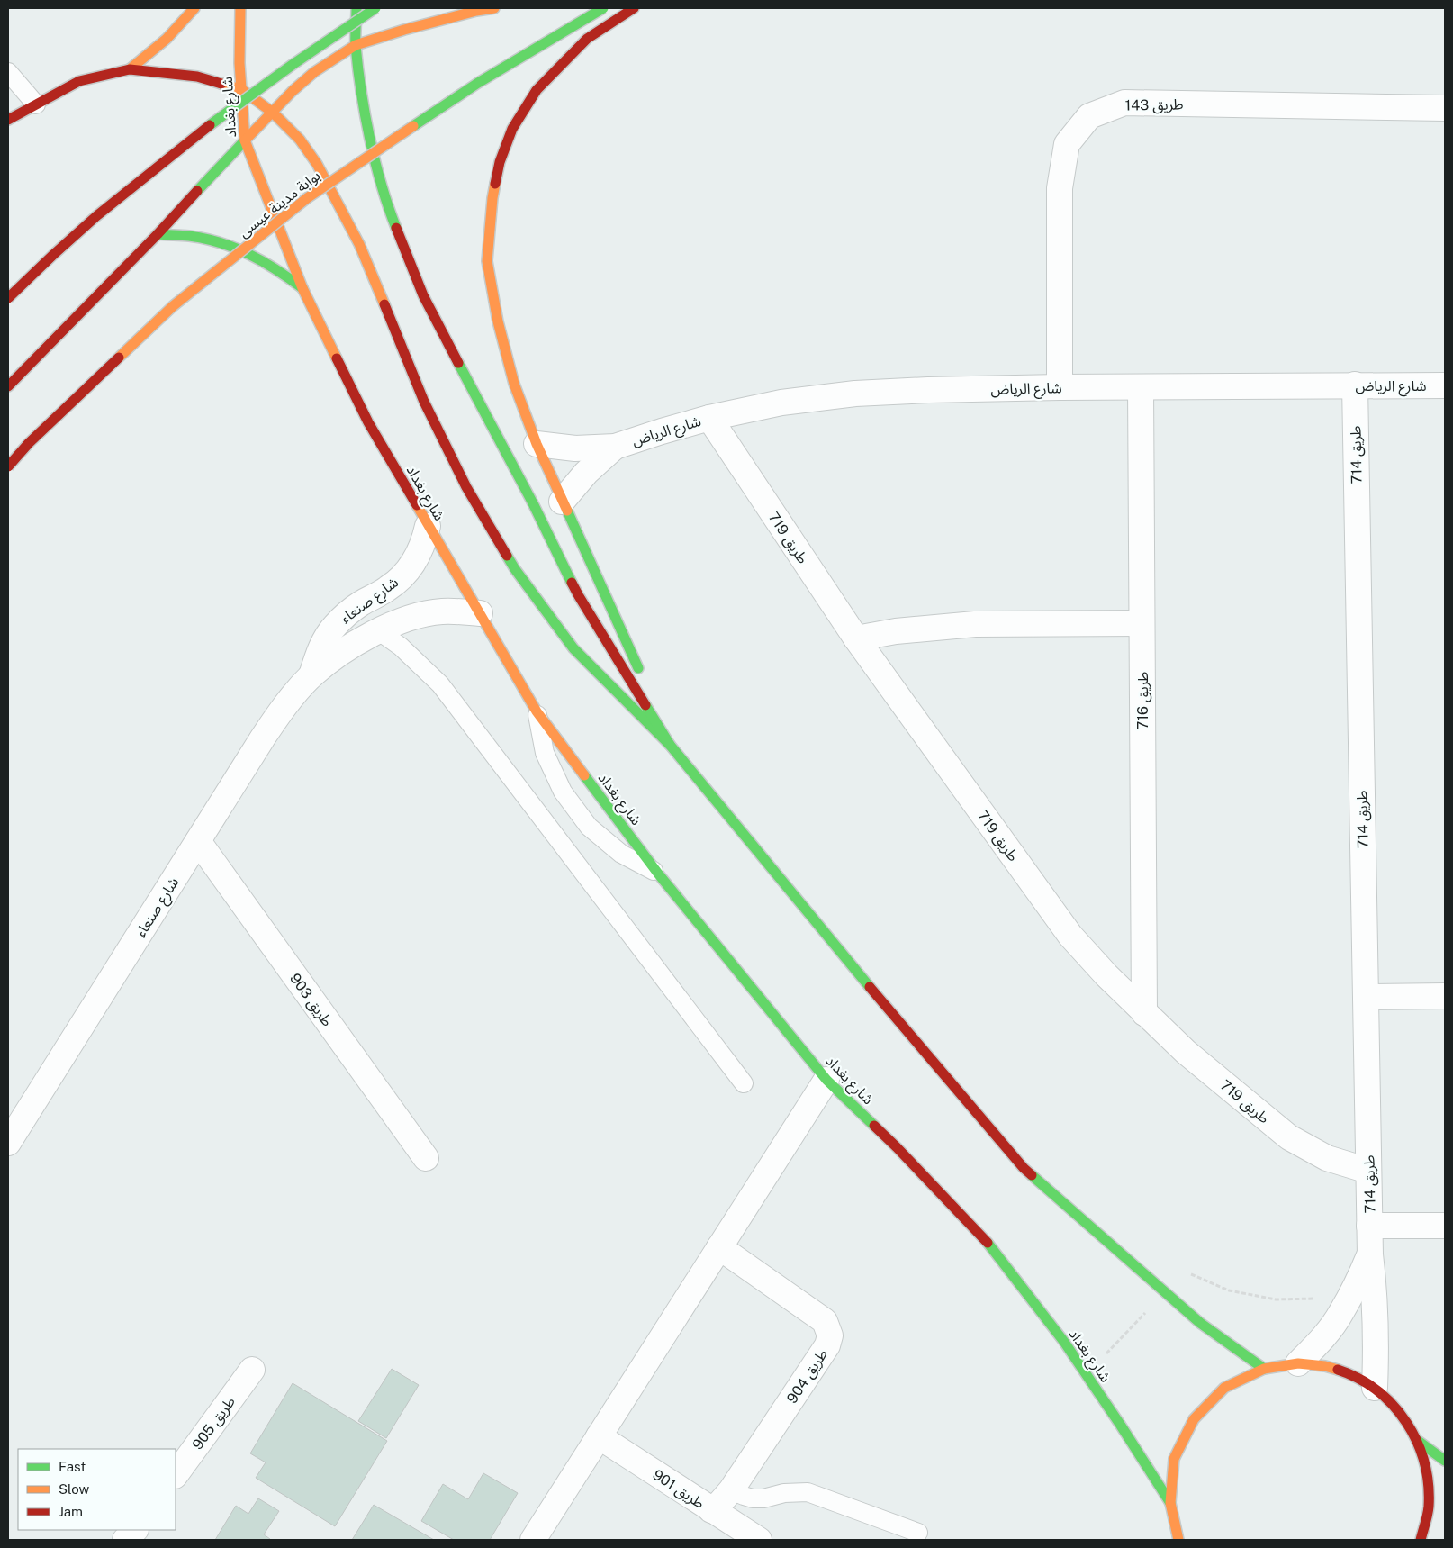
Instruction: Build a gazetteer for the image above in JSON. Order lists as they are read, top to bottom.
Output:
{
  "streets": {
    "main road": ["شارع بغداد", "بوابة مدينة عيسى"],
    "street": [
      "طريق 143",
      "شارع الرياض",
      "طريق 714",
      "طريق 719",
      "شارع صنعاء",
      "طريق 716",
      "طريق 903",
      "طريق 904",
      "طريق 905",
      "طريق 901"
    ]
  },
  "crossings": [
    ["طريق 143", "شارع الرياض"],
    ["شارع بغداد", "شارع صنعاء"],
    ["شارع الرياض", "طريق 714"],
    ["شارع الرياض", "طريق 719"],
    ["شارع الرياض", "طريق 716"],
    ["طريق 714", "طريق 719"],
    ["طريق 719", "طريق 716"],
    ["شارع صنعاء", "طريق 903"],
    ["طريق 904", "طريق 901"]
  ],
  "legend": ["Fast", "Slow", "Jam"]
}
